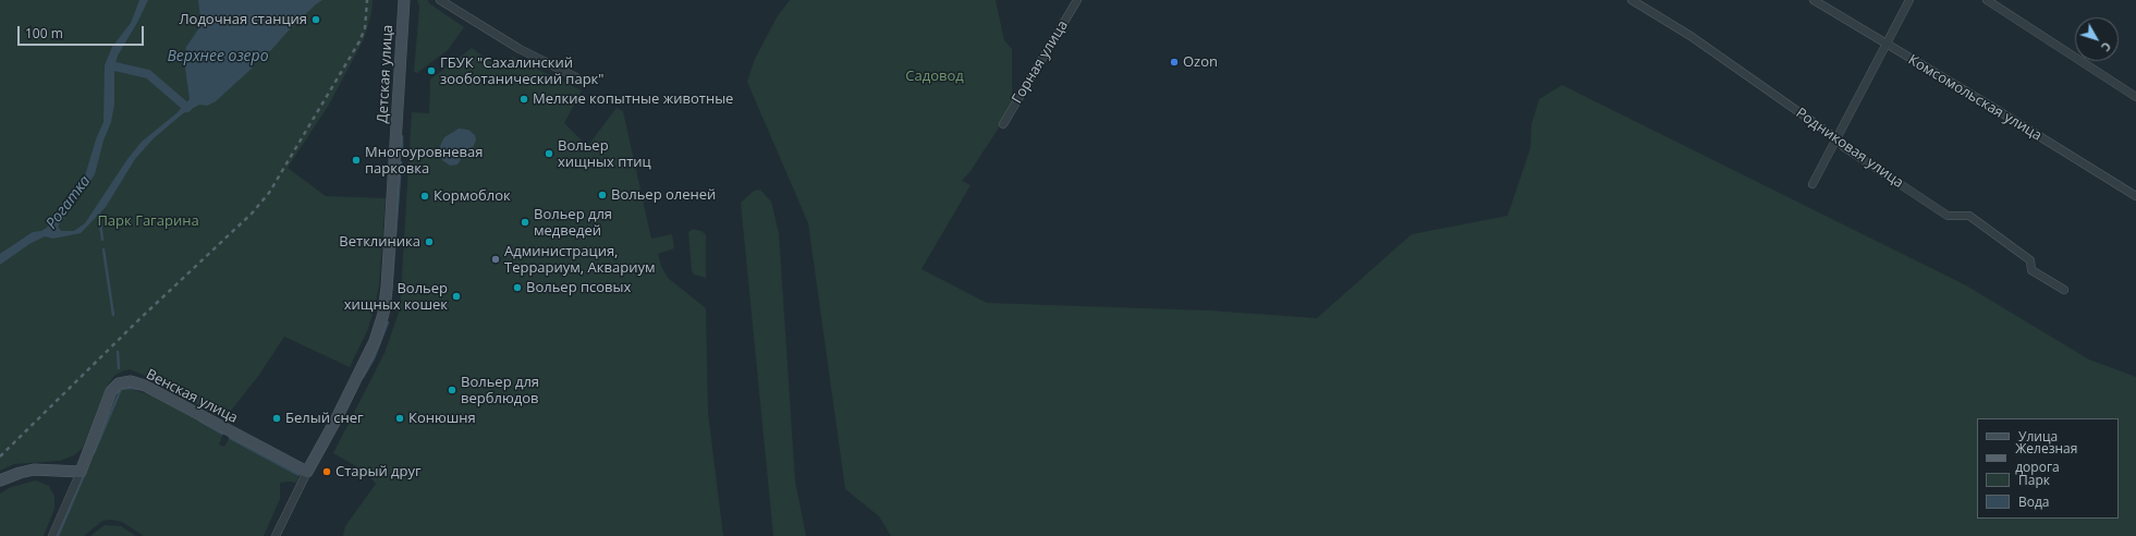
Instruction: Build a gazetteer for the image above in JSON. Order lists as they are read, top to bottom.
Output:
{
  "streets": {
    "street": [
      "Горная улица",
      "Детская улица",
      "Комсомольская улица",
      "Родниковая улица",
      "Венская улица"
    ]
  },
  "crossings": [
    ["Детская улица", "Венская улица"]
  ],
  "water": ["Верхнее озеро", "Рогатка"],
  "parks": ["Садовод", "Парк Гагарина"],
  "places": [
    "Лодочная станция",
    "Ozon",
    "ГБУК \"Сахалинский зооботанический парк\"",
    "Мелкие копытные животные",
    "Вольер хищных птиц",
    "Многоуровневая парковка",
    "Вольер оленей",
    "Кормоблок",
    "Вольер для медведей",
    "Ветклиника",
    "Администрация, Террариум, Аквариум",
    "Вольер псовых",
    "Вольер хищных кошек",
    "Вольер для верблюдов",
    "Белый снег",
    "Конюшня",
    "Старый друг"
  ],
  "legend": [
    "Улица",
    "Железная дорога",
    "Парк",
    "Вода"
  ],
  "scale_bar": "100 m",
  "north": "bottom right"
}
